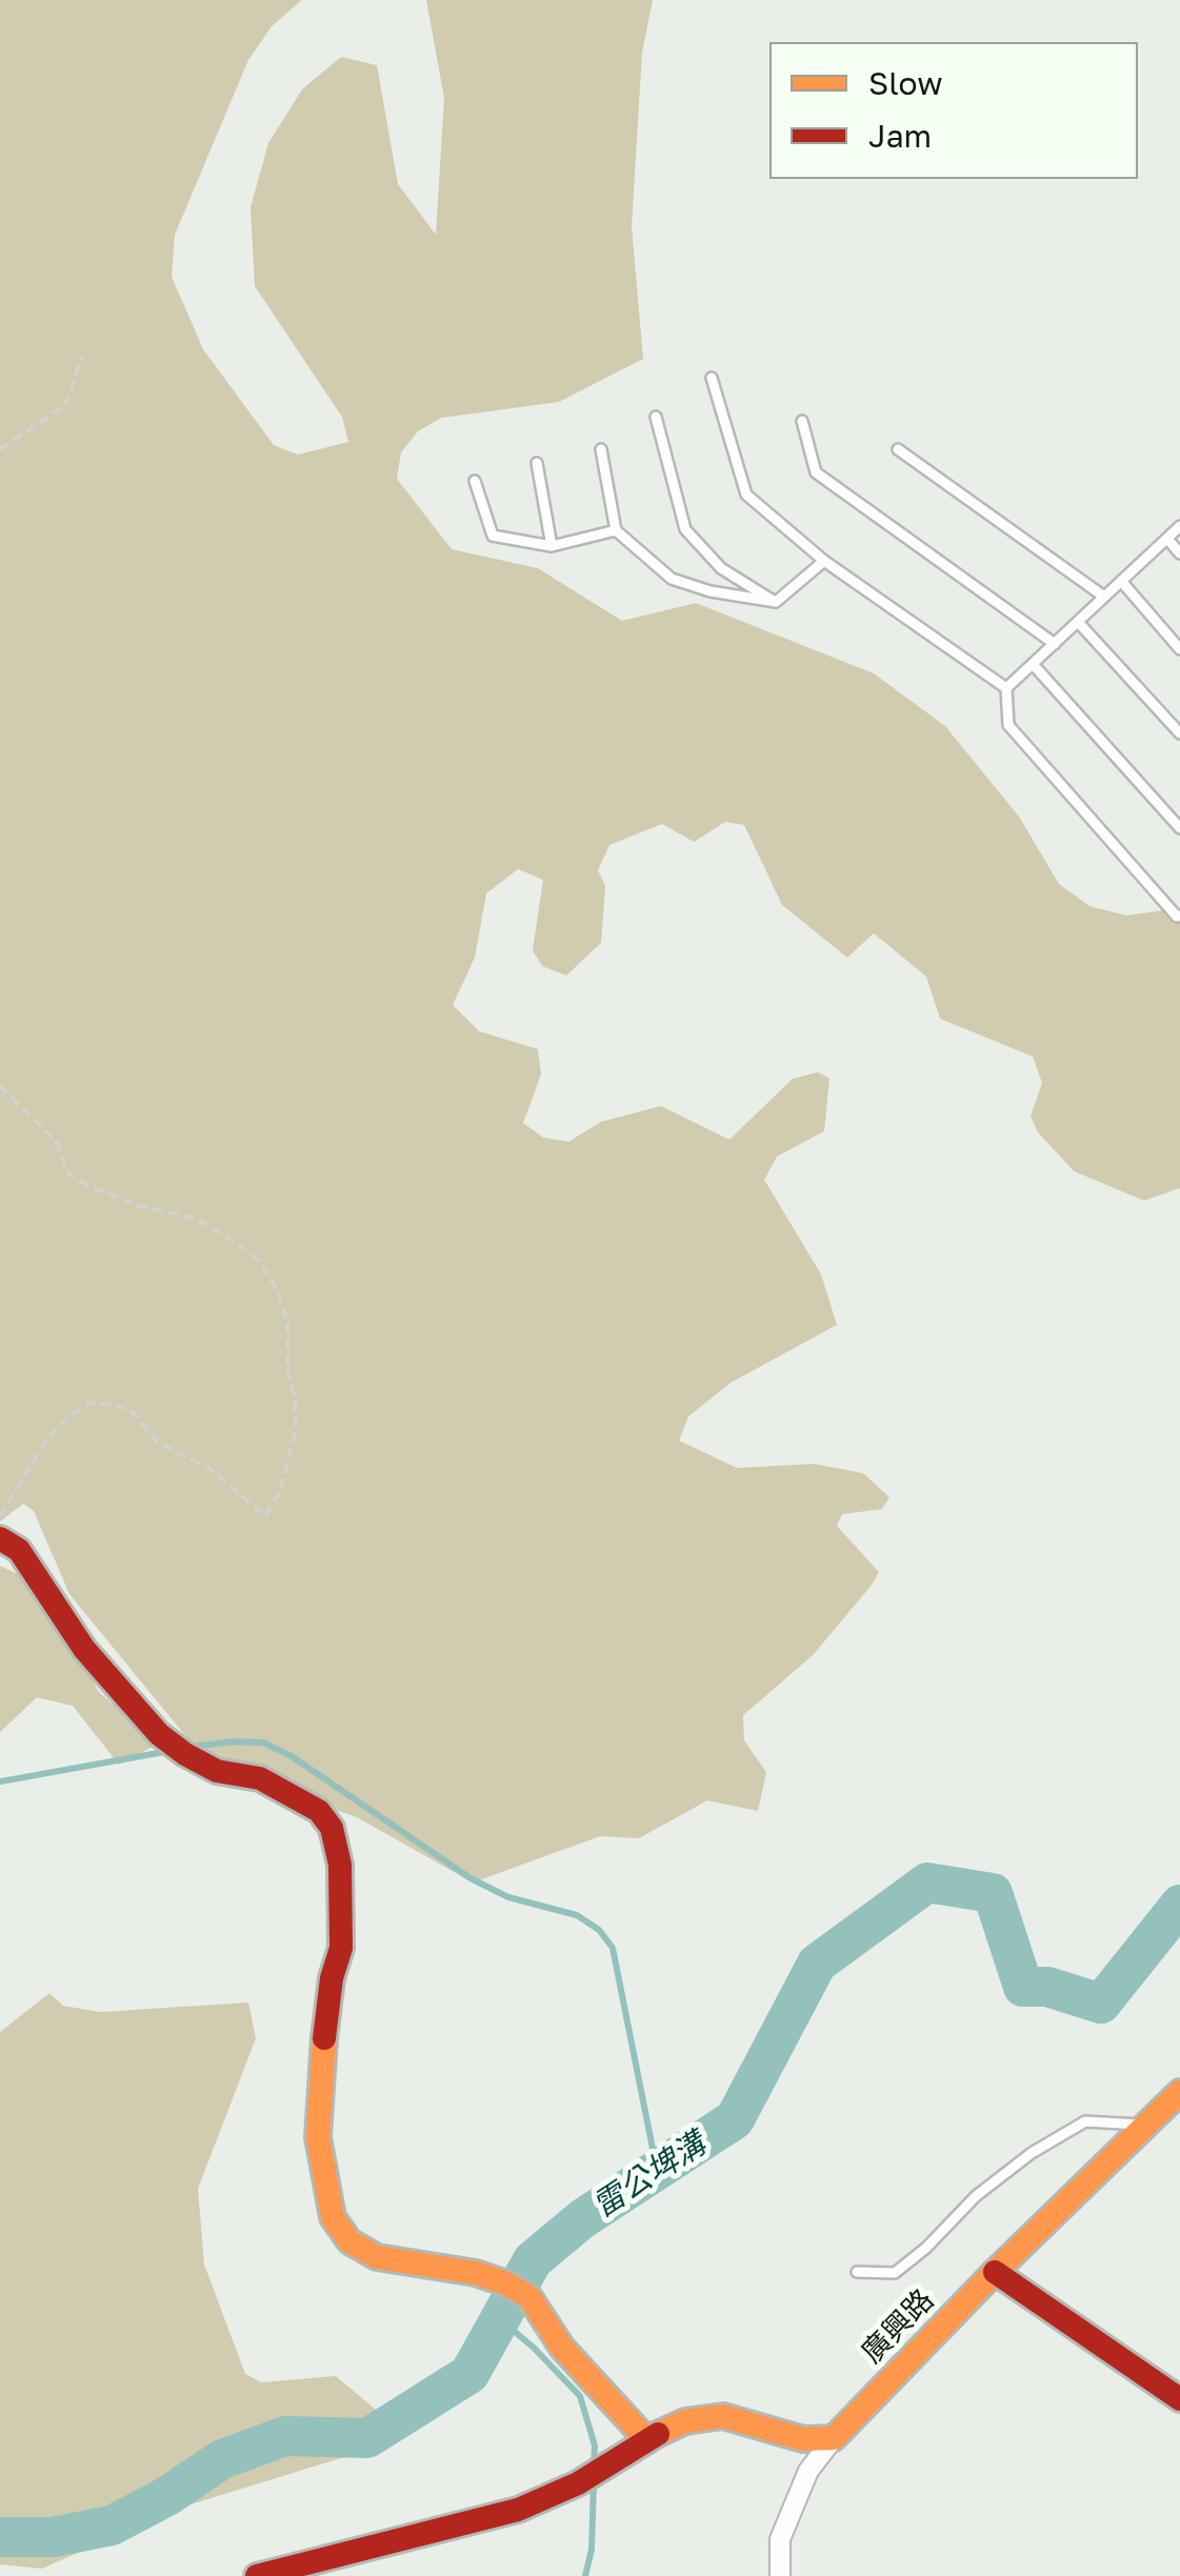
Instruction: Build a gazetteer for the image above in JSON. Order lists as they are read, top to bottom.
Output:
{
  "streets": {
    "street": ["廣興路"]
  },
  "water": ["雷公埤溝"],
  "legend": ["Slow", "Jam"]
}
